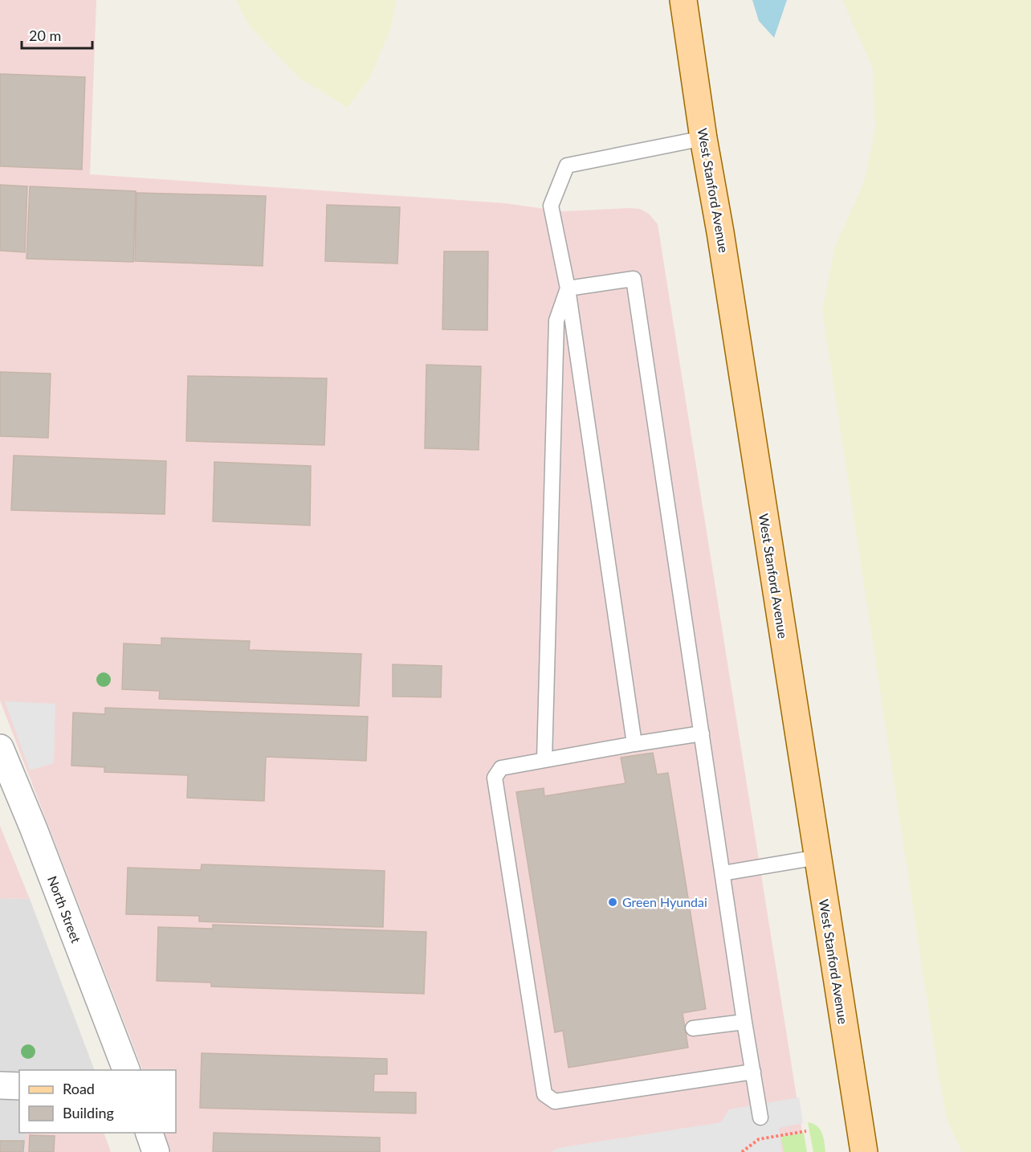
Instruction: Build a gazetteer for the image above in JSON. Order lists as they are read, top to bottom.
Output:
{
  "streets": {
    "main road": ["West Stanford Avenue"],
    "street": ["North Street"]
  },
  "places": ["Green Hyundai"],
  "legend": ["Road", "Building"],
  "scale_bar": "20 m"
}
